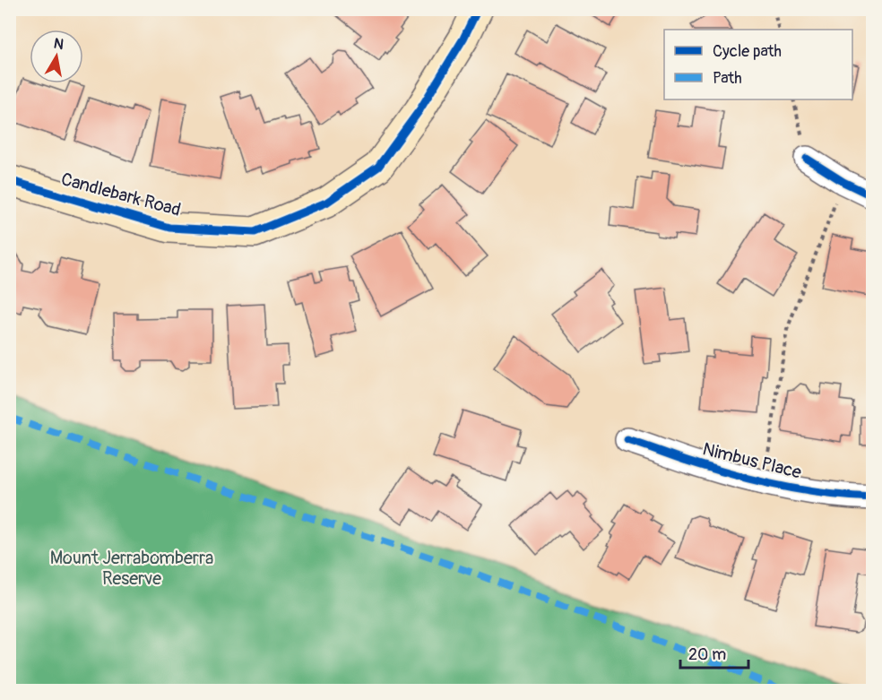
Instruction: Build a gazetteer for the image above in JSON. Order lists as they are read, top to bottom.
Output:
{
  "streets": {
    "street": ["Candlebark Road", "Nimbus Place"]
  },
  "parks": ["Mount Jerrabomberra Reserve"],
  "legend": ["Cycle path", "Path"],
  "scale_bar": "20 m",
  "north": "top"
}
